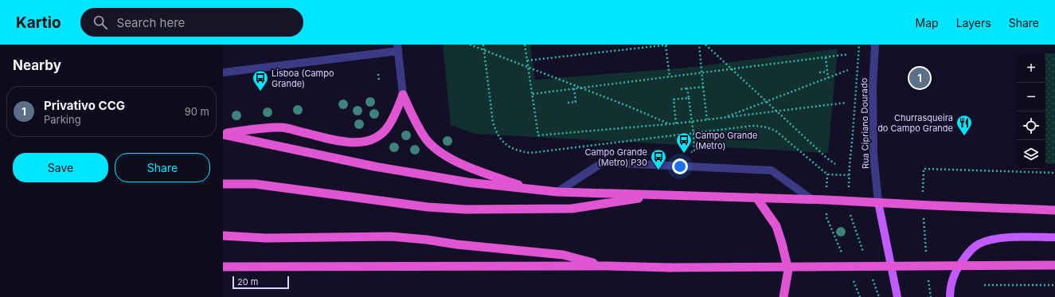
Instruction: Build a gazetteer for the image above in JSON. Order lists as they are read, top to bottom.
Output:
{
  "streets": {
    "street": ["Rua Cipriano Dourado"]
  },
  "places": {
    "bus stop": ["Lisboa (Campo Grande)", "Campo Grande (Metro)", "Campo Grande (Metro) P30"],
    "restaurant": ["Churrasqueira do Campo Grande"]
  },
  "scale_bar": "20 m",
  "page": {
    "header": "Kartio",
    "search": "Search here",
    "nav": ["Map", "Layers", "Share"],
    "heading": "Nearby",
    "map_buttons": ["+", "−"],
    "pins": "1",
    "list": [
      {
        "mark": "1",
        "name": "Privativo CCG",
        "note": "Parking",
        "value": "90 m"
      }
    ],
    "buttons": ["Save", "Share"],
    "scale": "20 m"
  }
}
